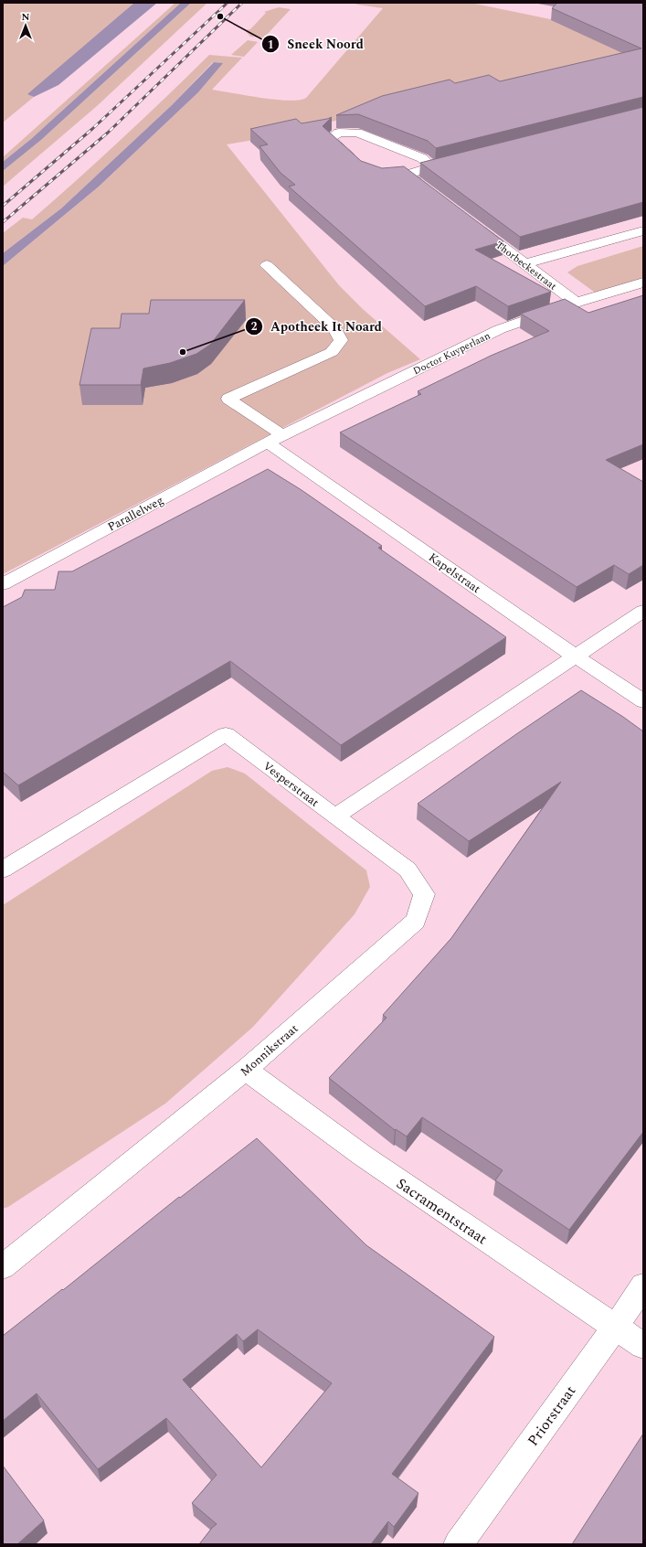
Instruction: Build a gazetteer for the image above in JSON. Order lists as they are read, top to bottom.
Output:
{
  "streets": {
    "street": [
      "Thorbeckestraat",
      "Doctor Kuyperlaan",
      "Parallelweg",
      "Kapelstraat",
      "Vesperstraat",
      "Monnikstraat",
      "Sacramentstraat",
      "Priorstraat"
    ]
  },
  "crossings": [
    ["Thorbeckestraat", "Doctor Kuyperlaan"],
    ["Doctor Kuyperlaan", "Parallelweg"],
    ["Doctor Kuyperlaan", "Kapelstraat"],
    ["Parallelweg", "Kapelstraat"],
    ["Vesperstraat", "Monnikstraat"],
    ["Monnikstraat", "Sacramentstraat"],
    ["Sacramentstraat", "Priorstraat"]
  ],
  "places": ["Sneek Noord", "Apotheek It Noard"],
  "north": "top"
}
